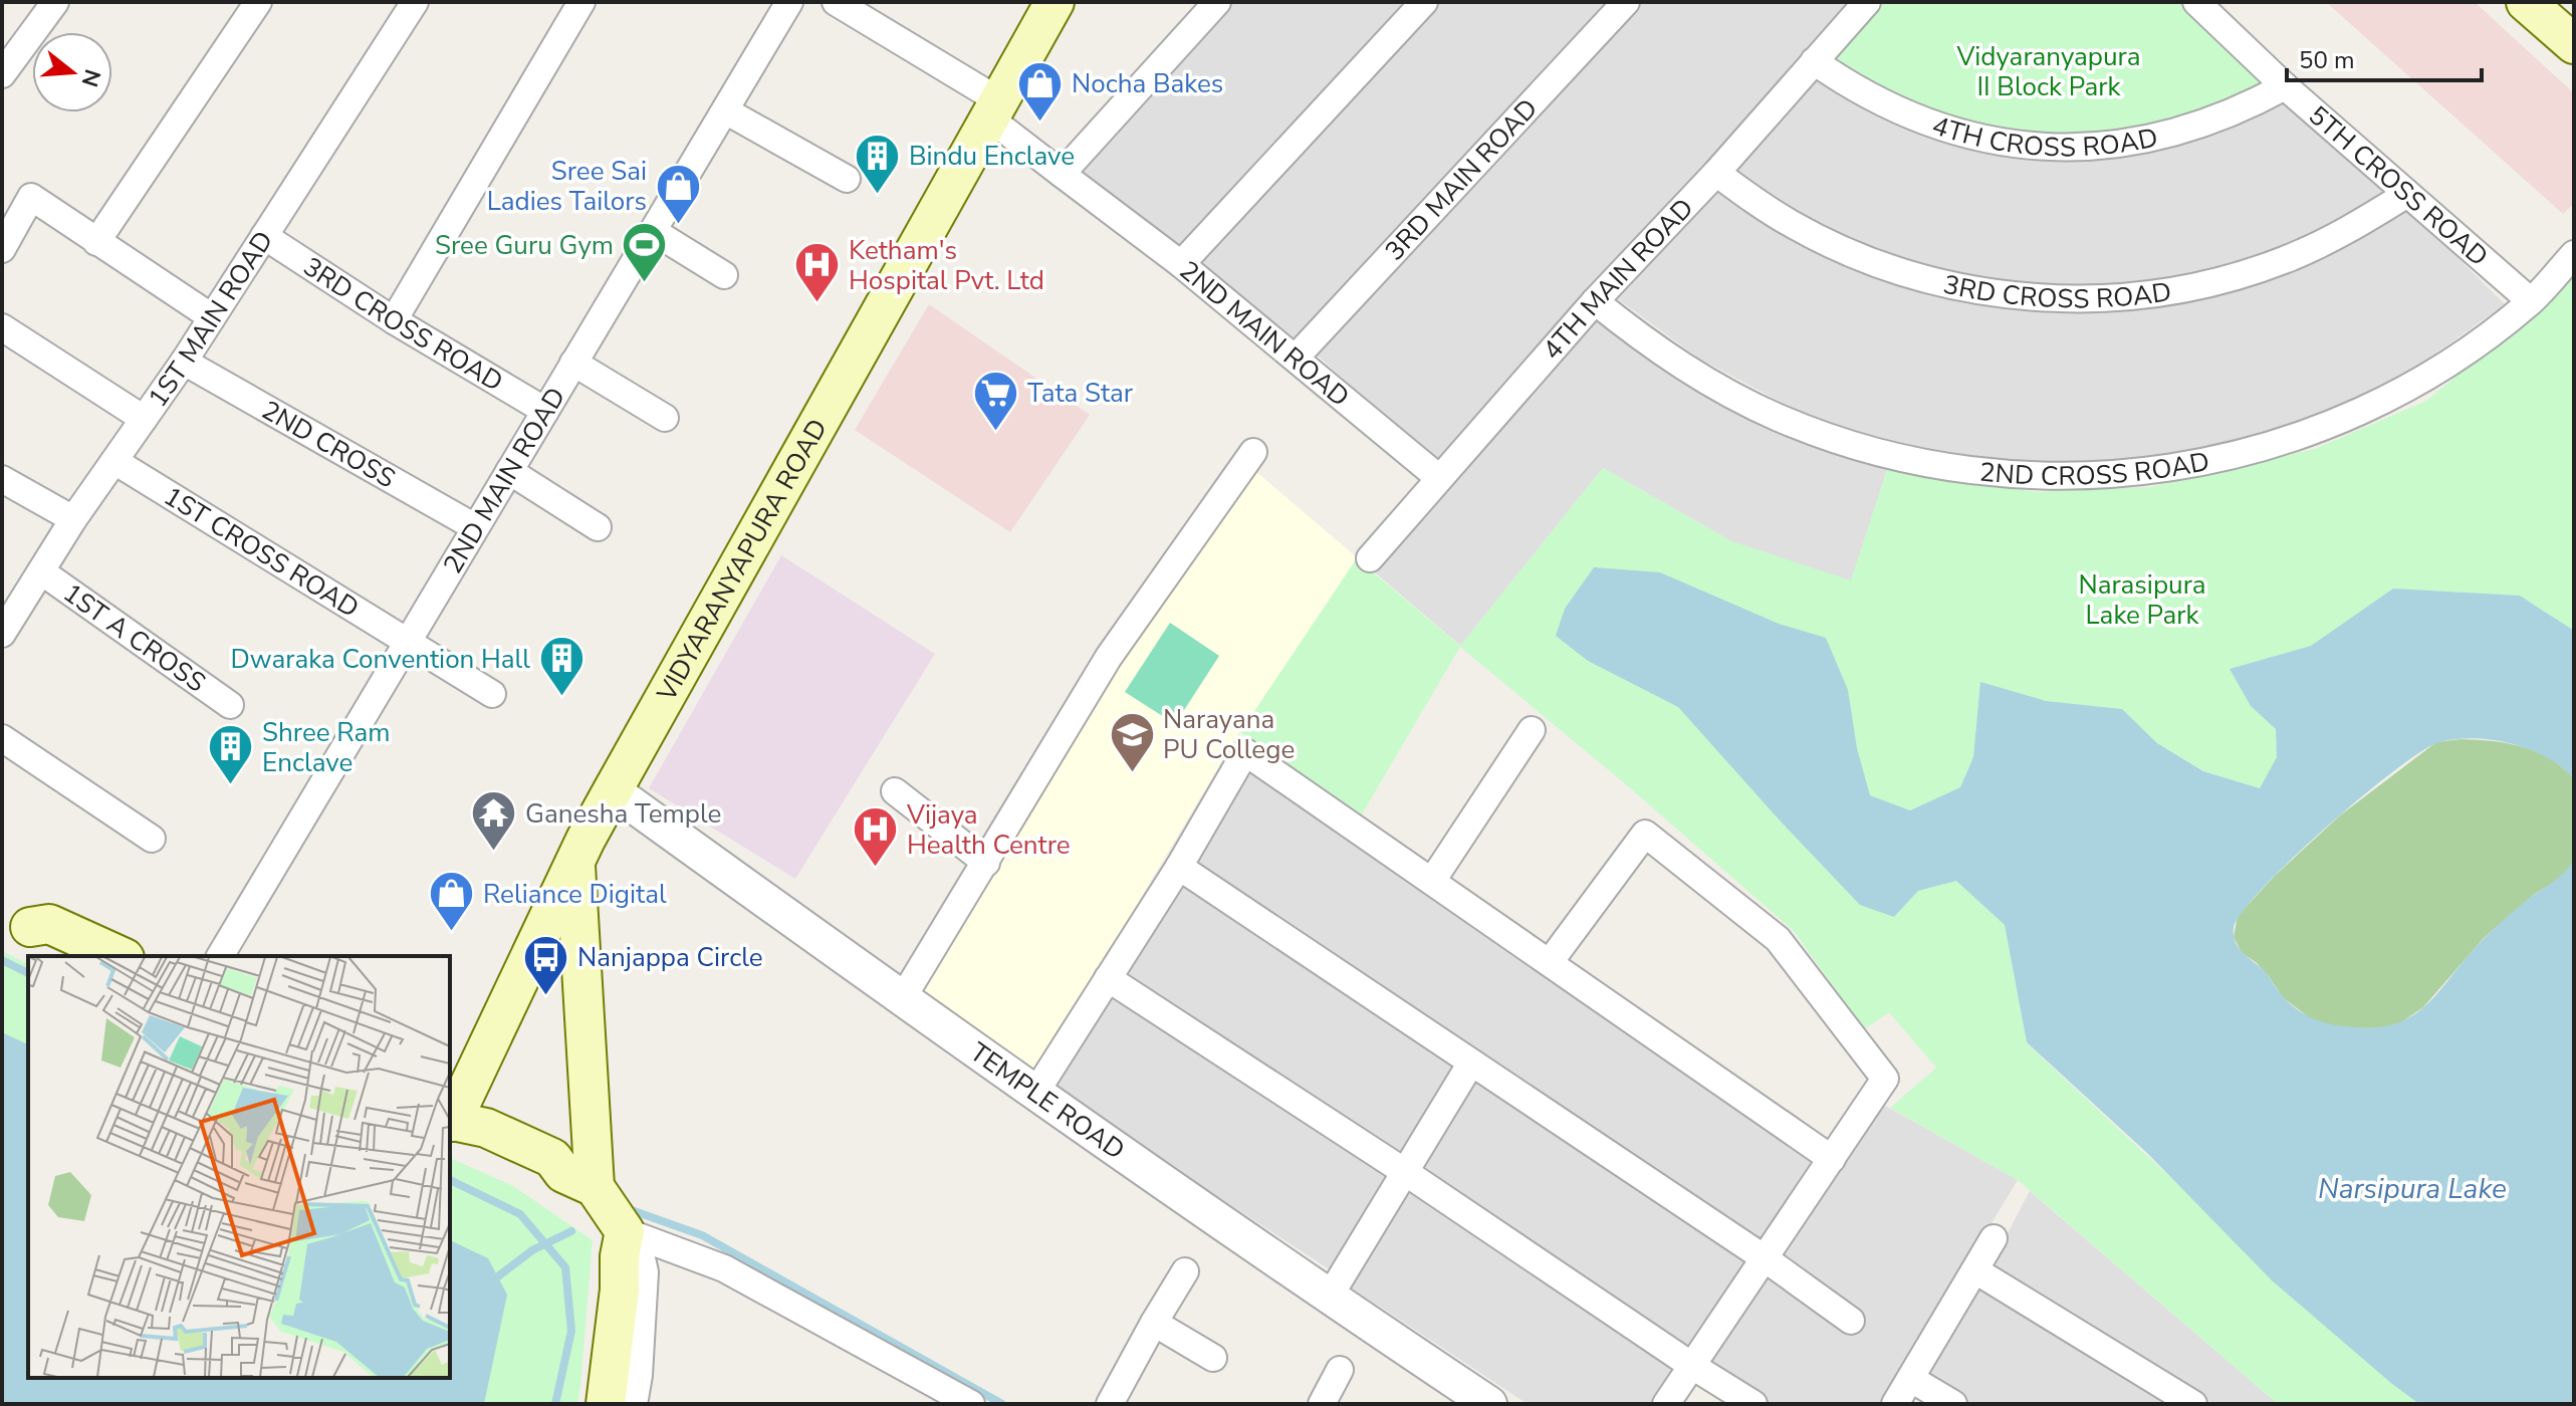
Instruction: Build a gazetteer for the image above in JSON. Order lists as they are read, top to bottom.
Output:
{
  "streets": {
    "main road": ["VIDYARANYAPURA ROAD"],
    "street": [
      "4TH CROSS ROAD",
      "3RD MAIN ROAD",
      "5TH CROSS ROAD",
      "4TH MAIN ROAD",
      "3RD CROSS ROAD",
      "1ST MAIN ROAD",
      "2ND MAIN ROAD",
      "2ND CROSS",
      "2ND CROSS ROAD",
      "1ST CROSS ROAD",
      "1ST A CROSS",
      "TEMPLE ROAD"
    ]
  },
  "crossings": [
    ["4TH CROSS ROAD", "5TH CROSS ROAD"],
    ["4TH CROSS ROAD", "4TH MAIN ROAD"],
    ["3RD MAIN ROAD", "2ND MAIN ROAD"],
    ["5TH CROSS ROAD", "3RD CROSS ROAD"],
    ["5TH CROSS ROAD", "2ND CROSS ROAD"],
    ["4TH MAIN ROAD", "3RD CROSS ROAD"],
    ["4TH MAIN ROAD", "2ND MAIN ROAD"],
    ["4TH MAIN ROAD", "2ND CROSS ROAD"],
    ["3RD CROSS ROAD", "1ST MAIN ROAD"],
    ["3RD CROSS ROAD", "2ND MAIN ROAD"],
    ["1ST MAIN ROAD", "2ND CROSS"],
    ["1ST MAIN ROAD", "1ST CROSS ROAD"],
    ["1ST MAIN ROAD", "1ST A CROSS"],
    ["2ND MAIN ROAD", "2ND CROSS"],
    ["2ND MAIN ROAD", "1ST CROSS ROAD"],
    ["VIDYARANYAPURA ROAD", "TEMPLE ROAD"]
  ],
  "water": ["Narsipura Lake"],
  "parks": ["Vidyaranyapura II Block Park", "Narasipura Lake Park"],
  "places": {
    "shop": ["Nocha Bakes", "Sree Sai Ladies Tailors", "Reliance Digital"],
    "building": ["Bindu Enclave", "Dwaraka Convention Hall", "Shree Ram Enclave"],
    "sports": ["Sree Guru Gym"],
    "hospital": ["Ketham's Hospital Pvt. Ltd", "Vijaya Health Centre"],
    "supermarket": ["Tata Star"],
    "school or university": ["Narayana PU College"],
    "temple": ["Ganesha Temple"],
    "bus stop": ["Nanjappa Circle"]
  },
  "scale_bar": "50 m",
  "north": "right"
}
